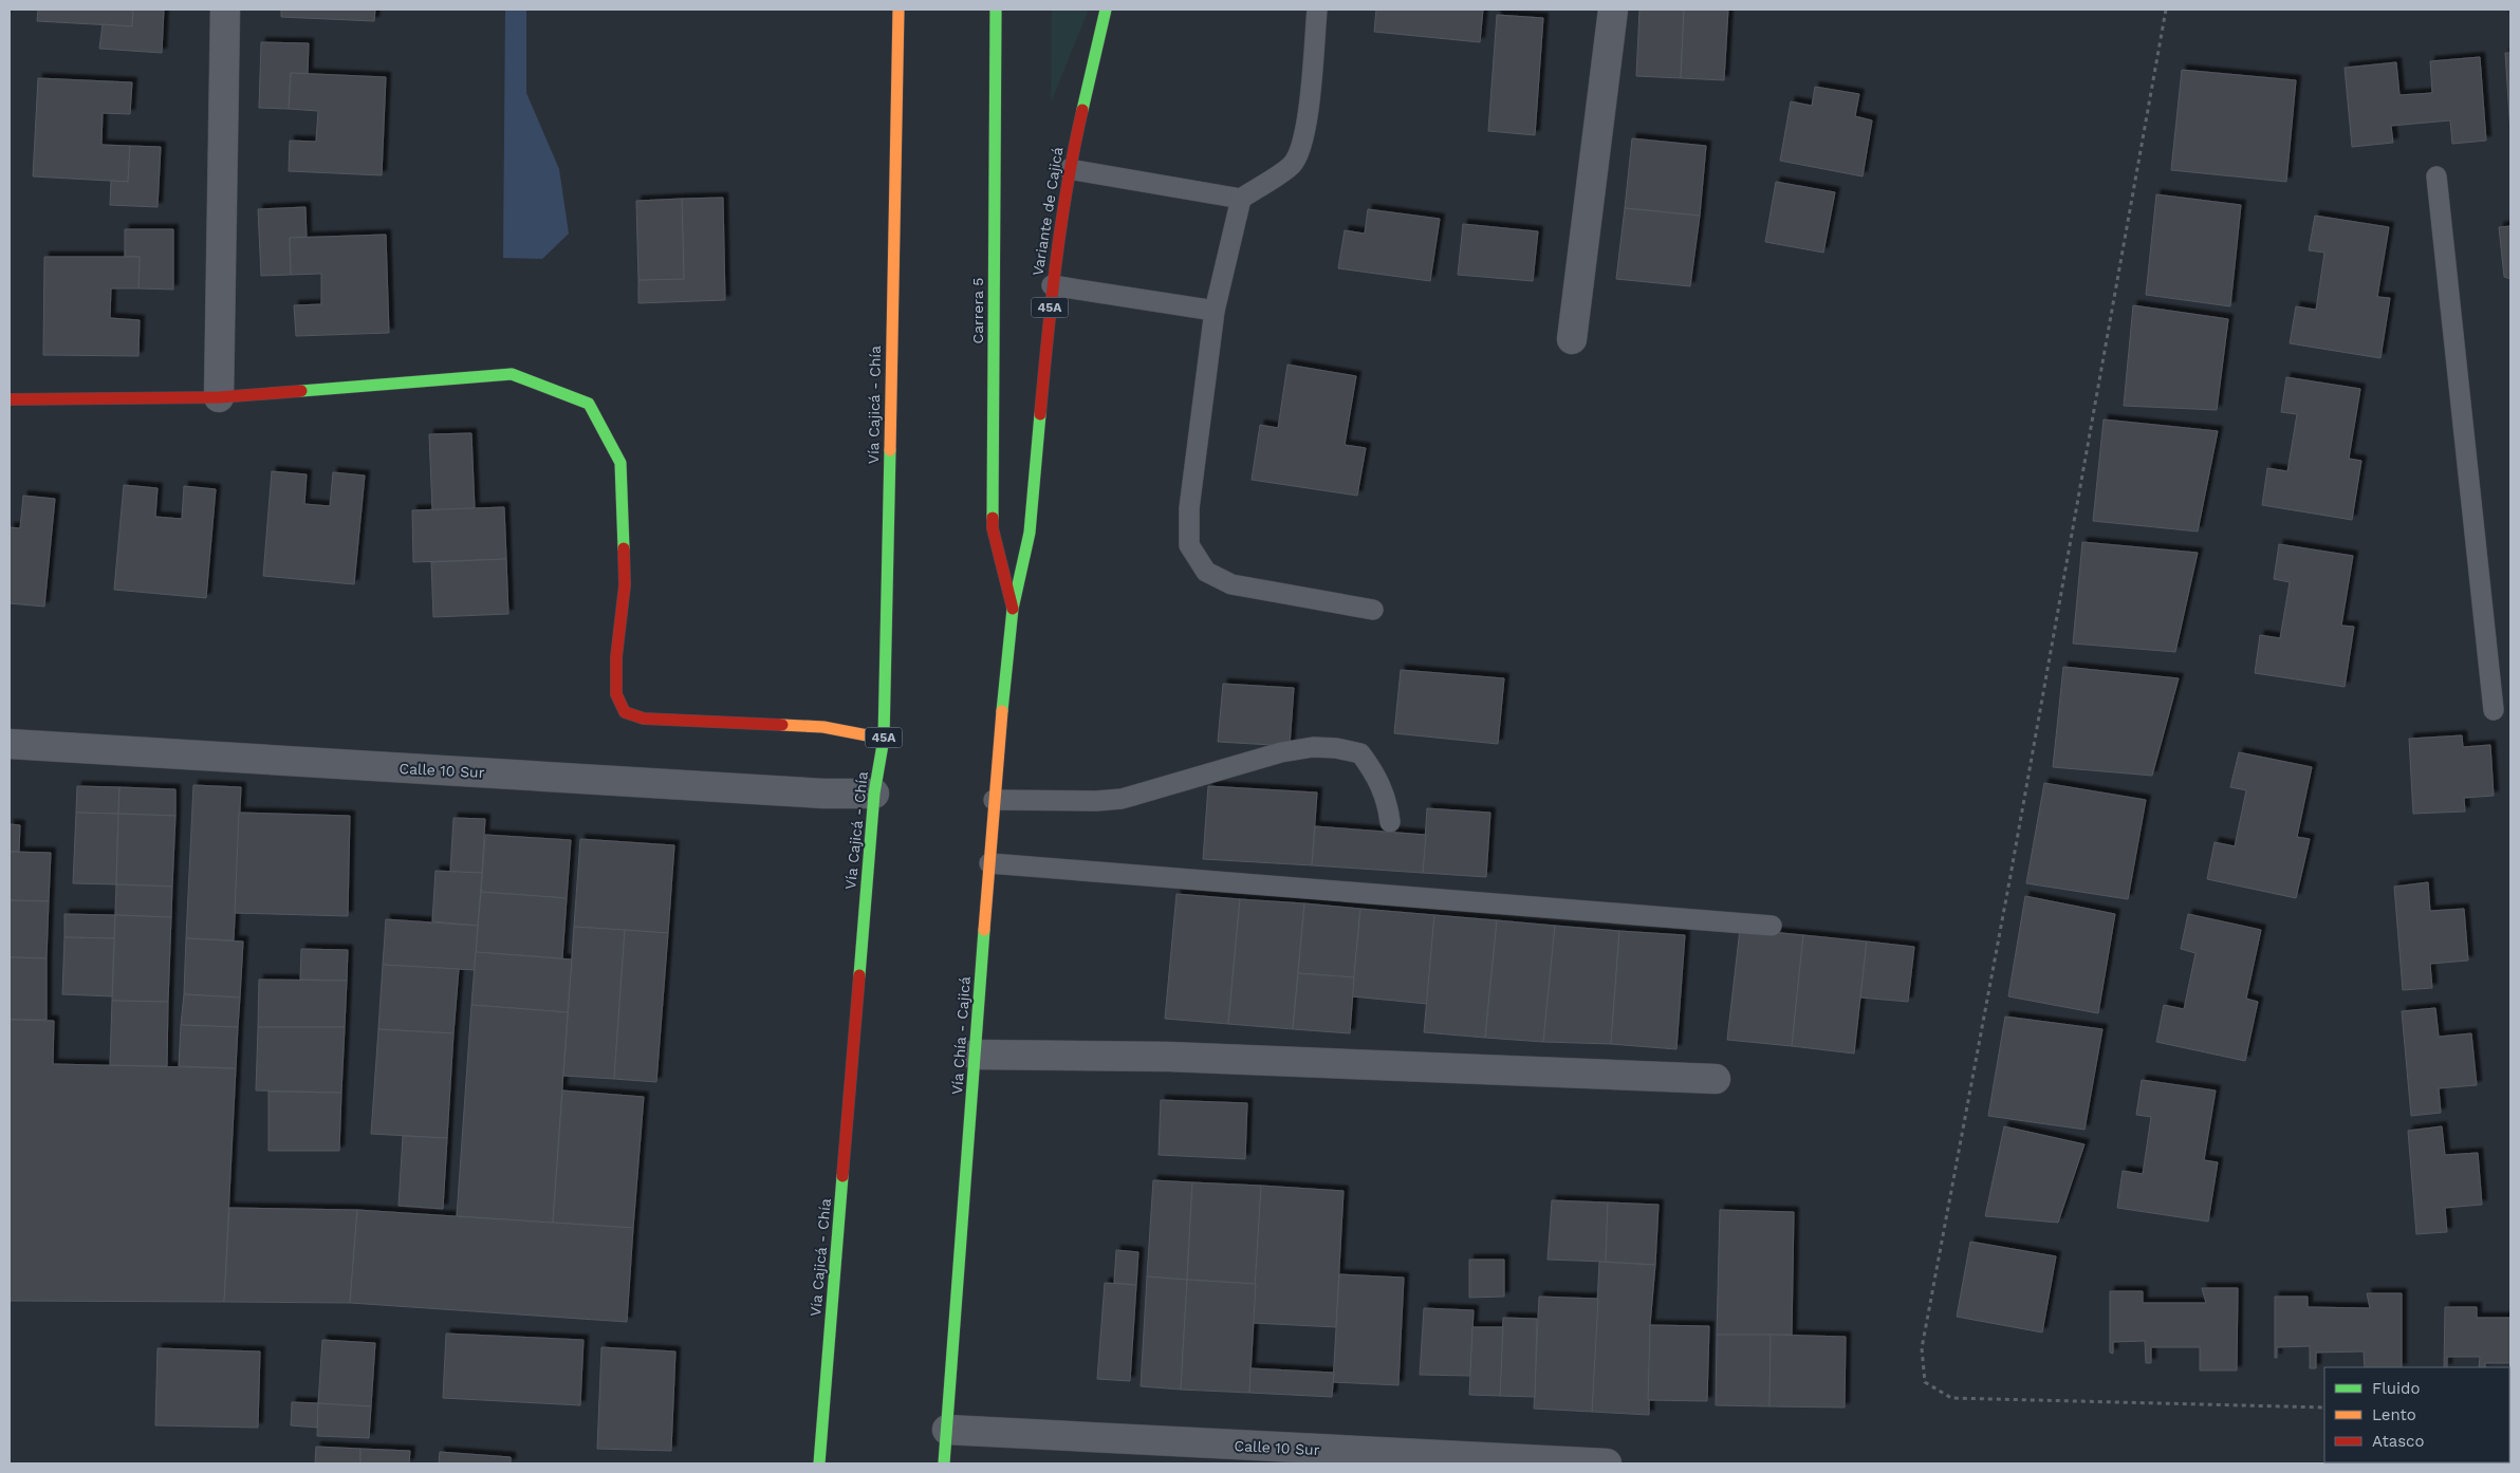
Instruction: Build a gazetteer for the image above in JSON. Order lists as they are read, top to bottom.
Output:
{
  "streets": {
    "main road": [
      "Variante de Cajicá",
      "45A",
      "Carrera 5",
      "Vía Cajicá - Chía",
      "Vía Chía - Cajicá"
    ],
    "street": ["Calle 10 Sur"]
  },
  "crossings": [
    ["Variante de Cajicá", "Carrera 5"],
    ["Variante de Cajicá", "Vía Chía - Cajicá"],
    ["Carrera 5", "Vía Chía - Cajicá"],
    ["Vía Cajicá - Chía", "Calle 10 Sur"],
    ["Calle 10 Sur", "Vía Chía - Cajicá"]
  ],
  "legend": ["Fluido", "Lento", "Atasco"]
}
